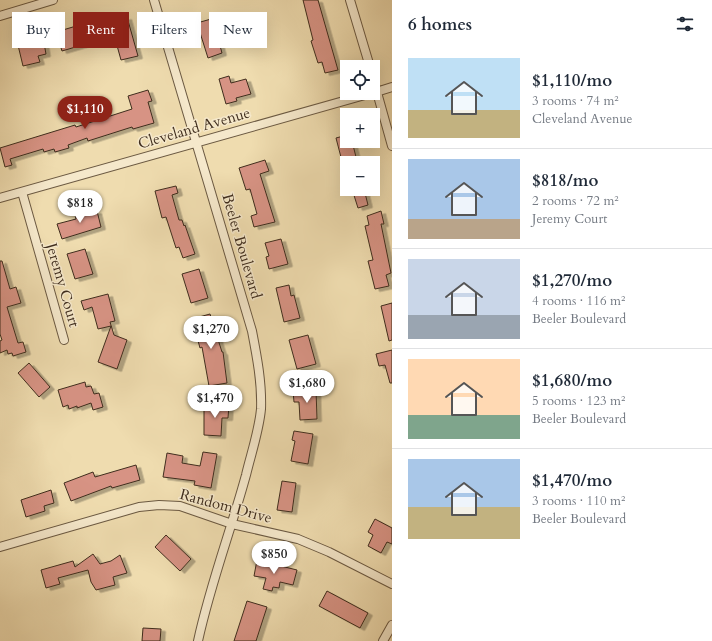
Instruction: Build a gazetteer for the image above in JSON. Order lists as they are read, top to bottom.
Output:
{
  "streets": {
    "street": [
      "Cleveland Avenue",
      "Beeler Boulevard",
      "Jeremy Court",
      "Random Drive"
    ]
  },
  "crossings": [
    ["Cleveland Avenue", "Beeler Boulevard"],
    ["Cleveland Avenue", "Jeremy Court"],
    ["Beeler Boulevard", "Random Drive"]
  ],
  "page": {
    "heading": "6 homes",
    "chip": [
      "Buy",
      "Rent",
      "Filters",
      "New"
    ],
    "list": [
      {
        "name": "$1,110/mo",
        "note": "3 rooms · 74 m² · Cleveland Avenue"
      },
      {
        "name": "$818/mo",
        "note": "2 rooms · 72 m² · Jeremy Court"
      },
      {
        "name": "$1,270/mo",
        "note": "4 rooms · 116 m² · Beeler Boulevard"
      },
      {
        "name": "$1,680/mo",
        "note": "5 rooms · 123 m² · Beeler Boulevard"
      },
      {
        "name": "$1,470/mo",
        "note": "3 rooms · 110 m² · Beeler Boulevard"
      }
    ],
    "map_buttons": ["+", "−"],
    "price": [
      "$1,110",
      "$818",
      "$1,270",
      "$1,680",
      "$1,470",
      "$850"
    ]
  }
}
